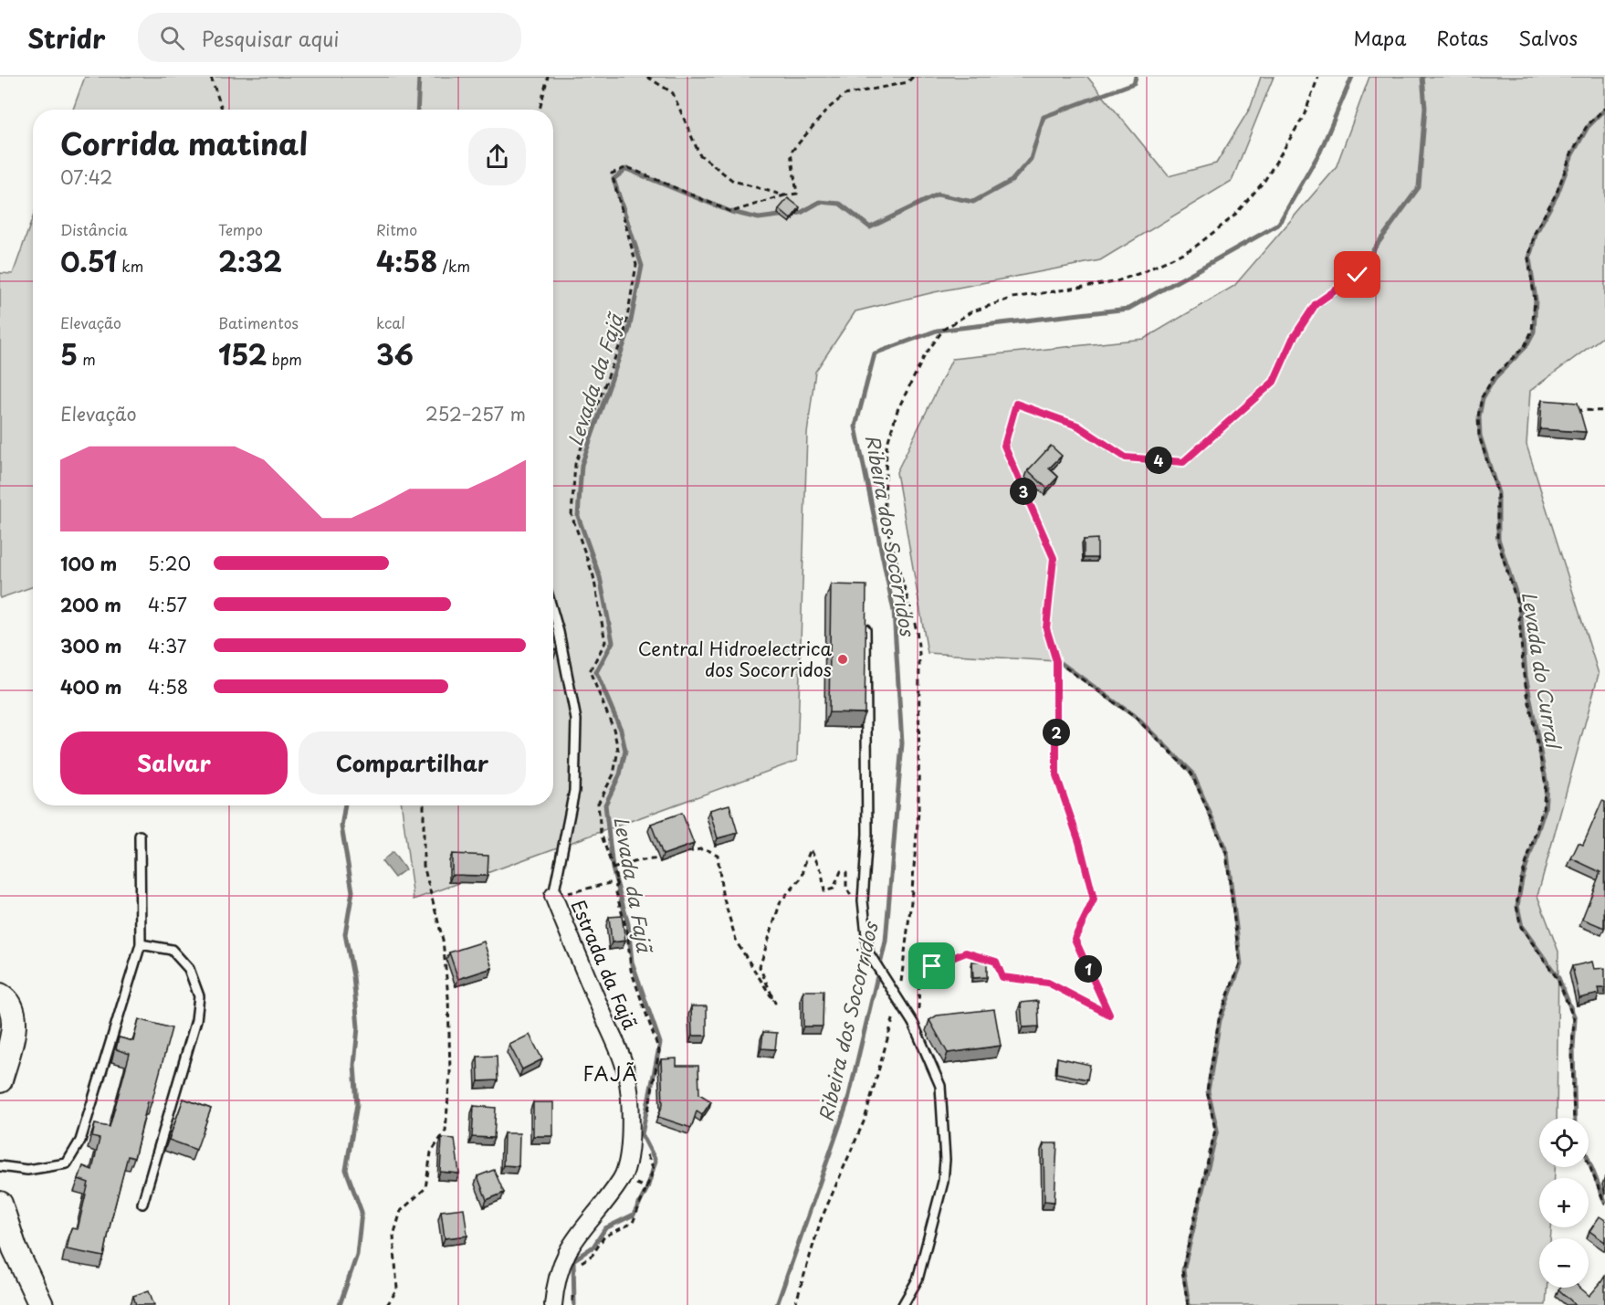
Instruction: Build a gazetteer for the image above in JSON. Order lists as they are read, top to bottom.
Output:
{
  "streets": {
    "street": ["Estrada da Fajã"]
  },
  "districts": ["FAJÃ"],
  "water": ["Levada da Fajã", "Ribeira dos Socorridos", "Levada do Curral"],
  "places": ["Central Hidroelectrica dos Socorridos"],
  "page": {
    "header": "Stridr",
    "search": "Pesquisar aqui",
    "nav": ["Mapa", "Rotas", "Salvos"],
    "heading": ["Corrida matinal", "07:42"],
    "stats": [
      ["Distância", "0.51 km"],
      ["Tempo", "2:32"],
      ["Ritmo", "4:58 /km"],
      ["Elevação", "5 m"],
      ["Batimentos", "152 bpm"],
      ["kcal", "36"]
    ],
    "chart": ["Elevação", "252–257 m"],
    "pins": [
      "4",
      "3",
      "2",
      "1"
    ],
    "list": [
      {
        "name": "100 m",
        "note": "5:20"
      },
      {
        "name": "200 m",
        "note": "4:57"
      },
      {
        "name": "300 m",
        "note": "4:37"
      },
      {
        "name": "400 m",
        "note": "4:58"
      }
    ],
    "buttons": ["Salvar", "Compartilhar"],
    "map_buttons": ["+", "−"]
  }
}
